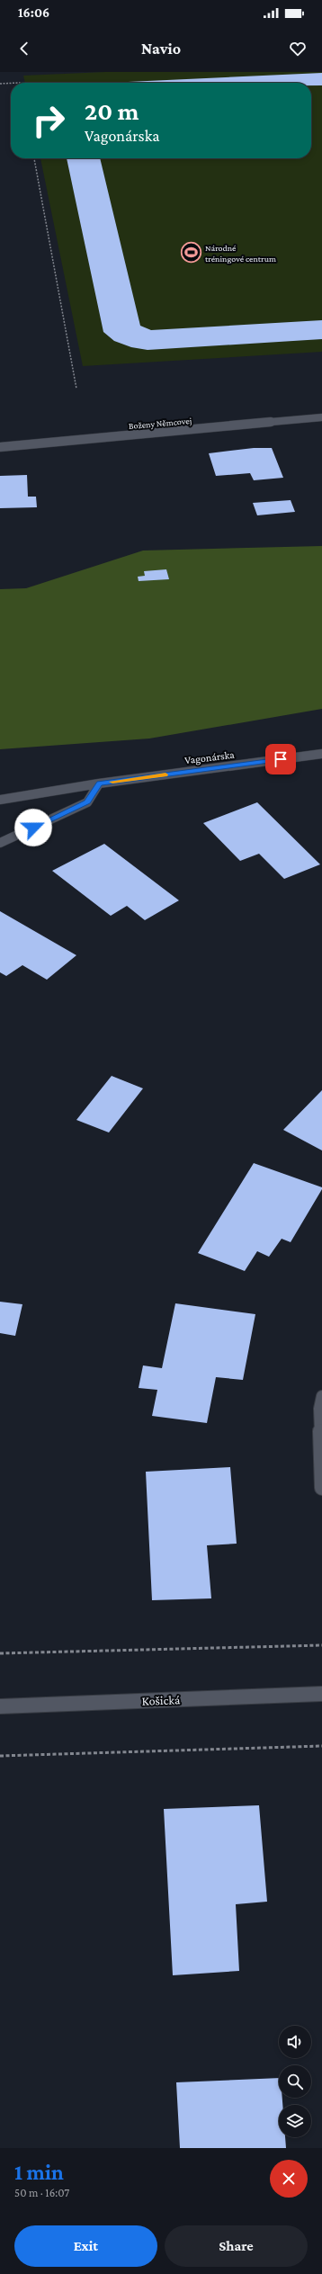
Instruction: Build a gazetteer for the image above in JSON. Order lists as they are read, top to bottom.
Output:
{
  "streets": {
    "street": ["Boženy Němcovej", "Vagonárska", "Košická"]
  },
  "places": {
    "sports": ["Národné tréningové centrum"]
  },
  "page": {
    "status": "16:06",
    "header": "Navio",
    "turn": ["20 m", "Vagonárska"],
    "heading": ["1 min", "50 m · 16:07"],
    "buttons": ["Exit", "Share"]
  }
}
